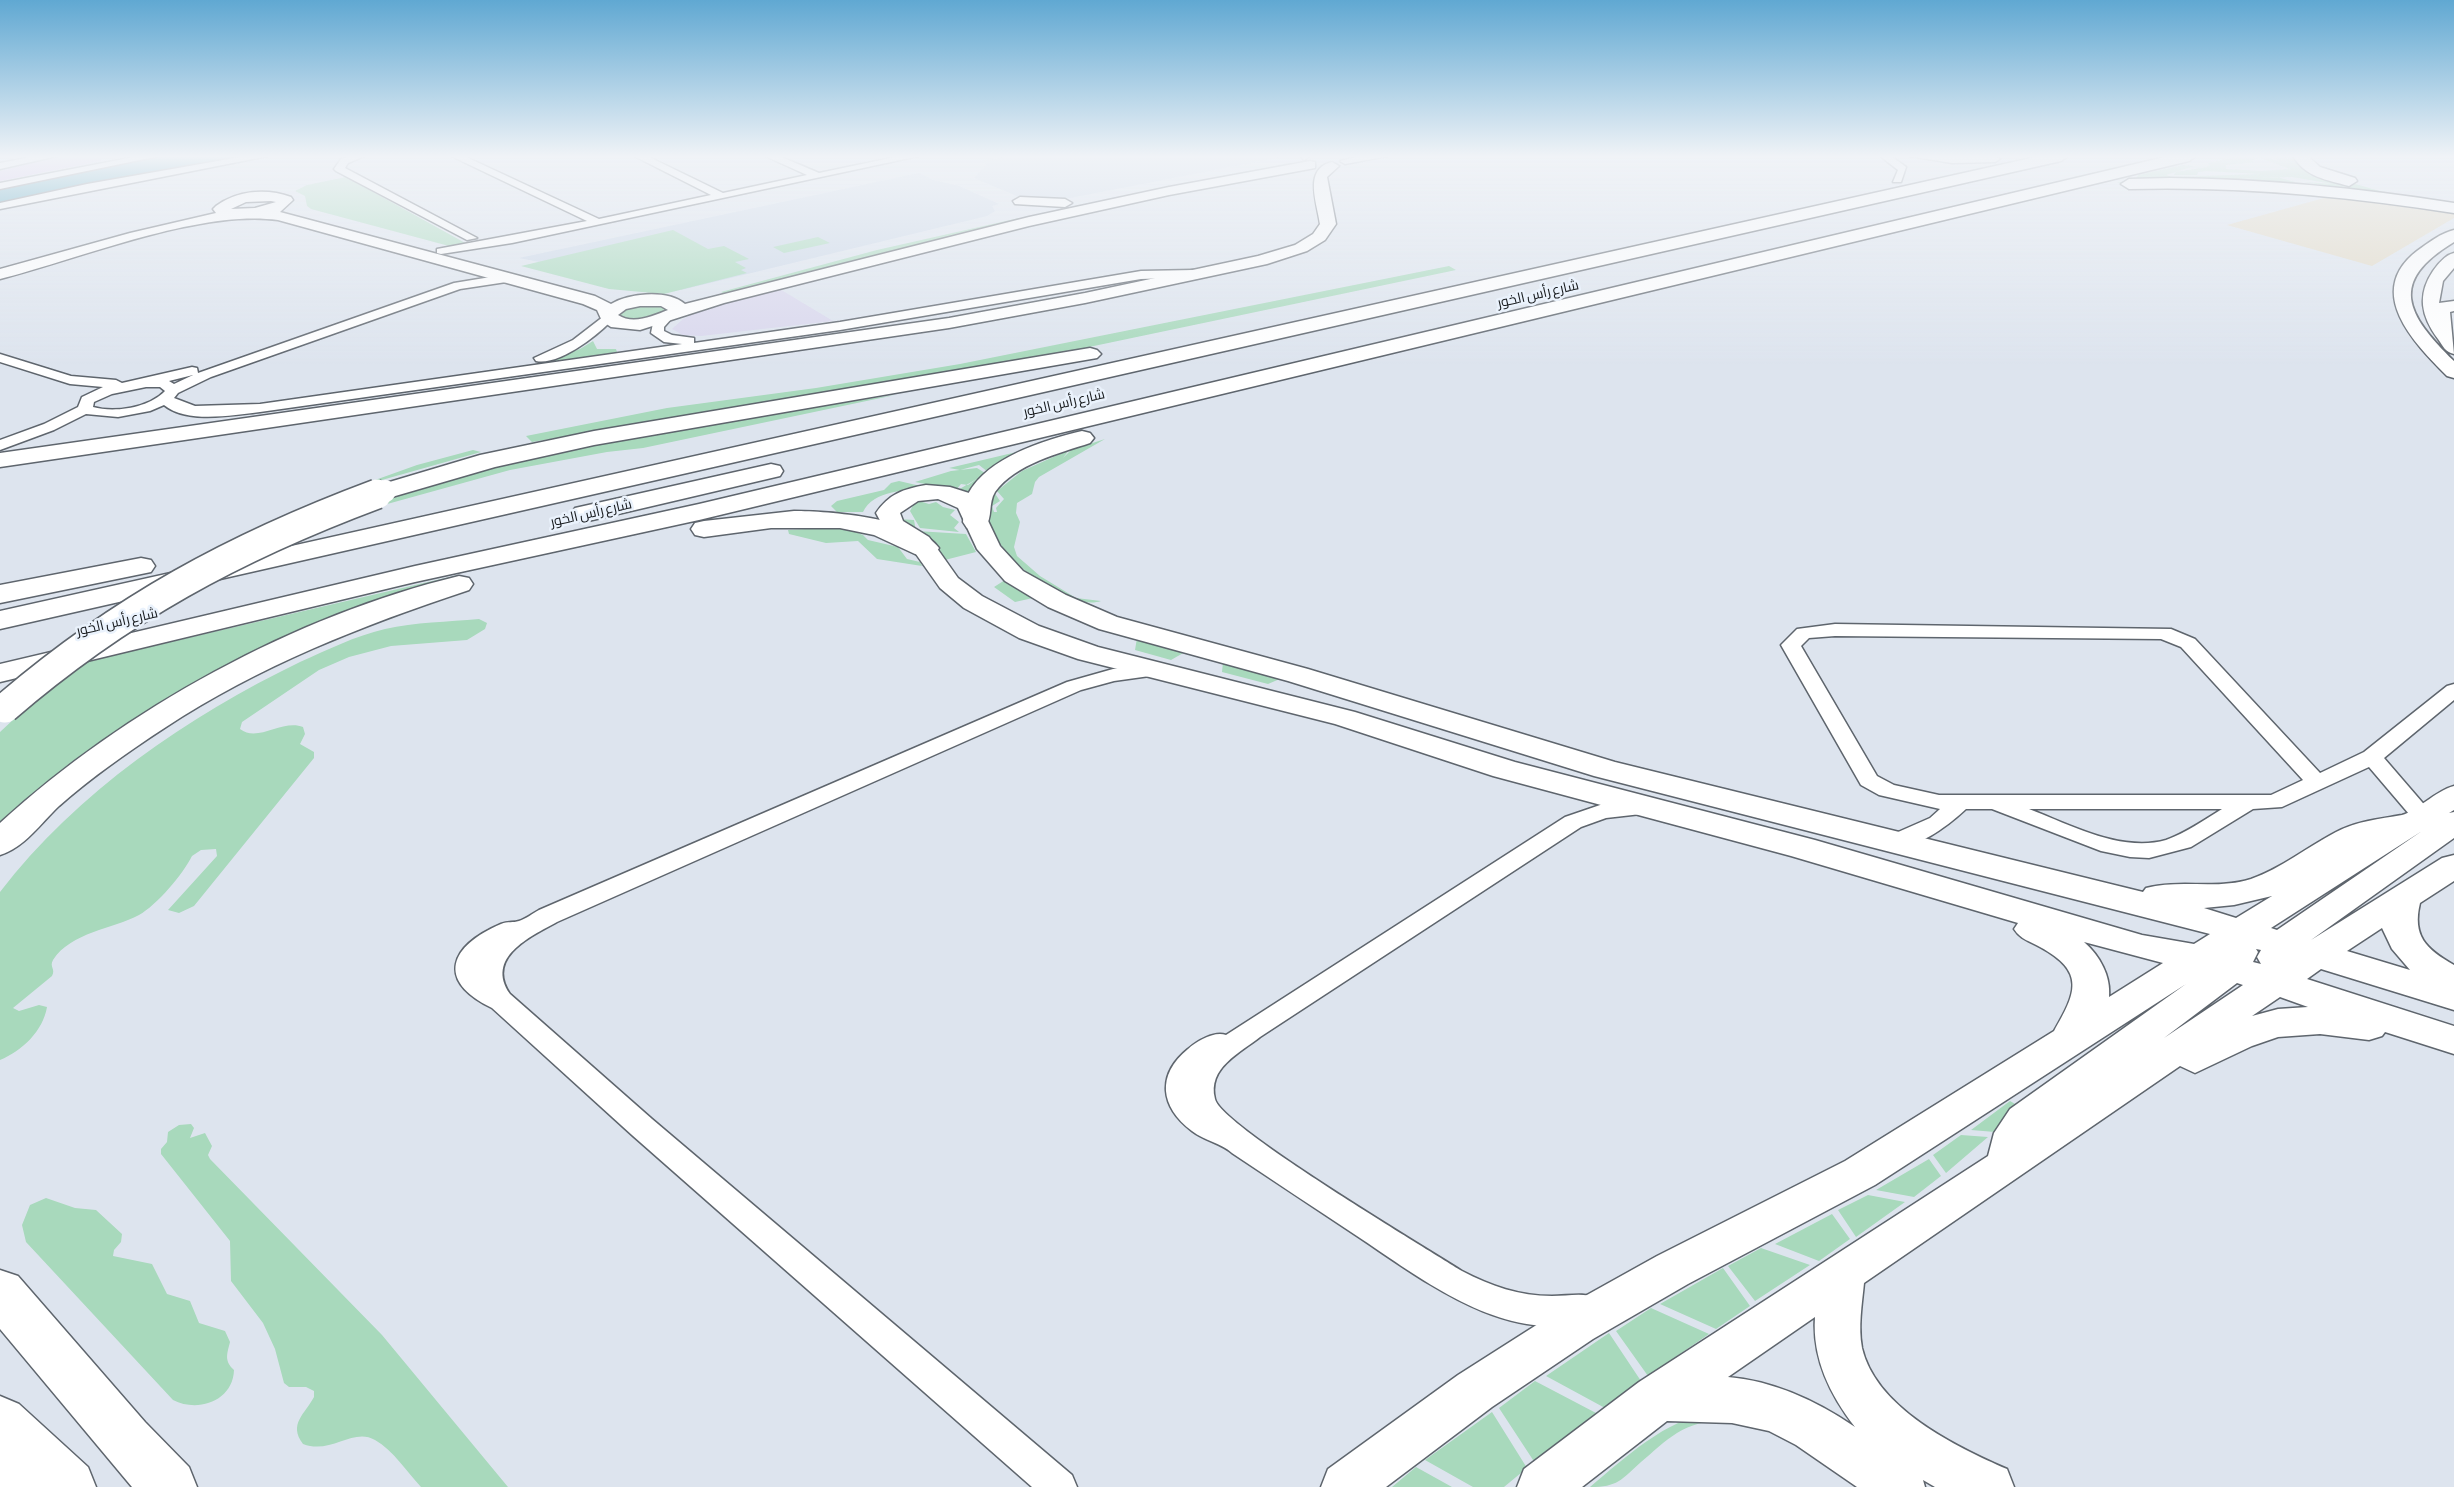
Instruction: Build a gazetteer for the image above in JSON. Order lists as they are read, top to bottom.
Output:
{
  "streets": {
    "highway": ["شارع رأس الخور"]
  }
}
